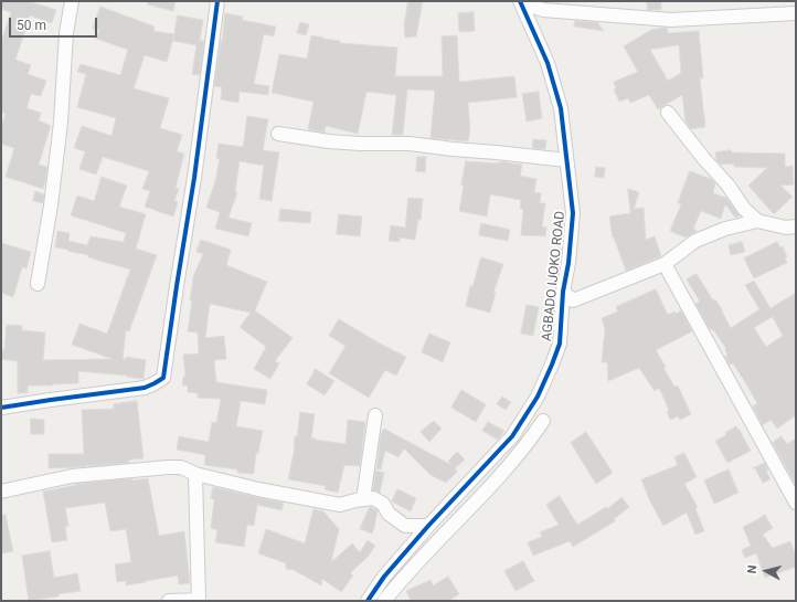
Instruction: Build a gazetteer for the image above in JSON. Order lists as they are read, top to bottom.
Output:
{
  "streets": {
    "street": ["AGBADO IJOKO ROAD"]
  },
  "scale_bar": "50 m",
  "north": "left"
}
